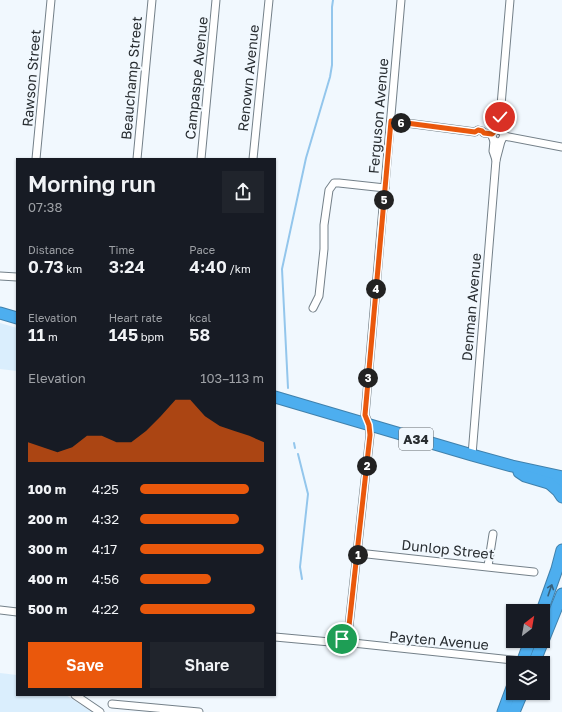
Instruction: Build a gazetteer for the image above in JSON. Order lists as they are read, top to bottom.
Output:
{
  "streets": {
    "highway": ["A34"],
    "street": [
      "Rawson Street",
      "Beauchamp Street",
      "Campaspe Avenue",
      "Renown Avenue",
      "Ferguson Avenue",
      "Denman Avenue",
      "Dunlop Street",
      "Payten Avenue"
    ]
  },
  "crossings": [
    ["Ferguson Avenue", "A34"],
    ["Ferguson Avenue", "Dunlop Street"],
    ["Ferguson Avenue", "Payten Avenue"],
    ["Denman Avenue", "A34"]
  ],
  "north": "top right",
  "page": {
    "pins": [
      "6",
      "5",
      "4",
      "3",
      "2",
      "1"
    ],
    "heading": ["Morning run", "07:38"],
    "stats": [
      ["Distance", "0.73 km"],
      ["Time", "3:24"],
      ["Pace", "4:40 /km"],
      ["Elevation", "11 m"],
      ["Heart rate", "145 bpm"],
      ["kcal", "58"]
    ],
    "chart": ["Elevation", "103–113 m"],
    "list": [
      {
        "name": "100 m",
        "note": "4:25"
      },
      {
        "name": "200 m",
        "note": "4:32"
      },
      {
        "name": "300 m",
        "note": "4:17"
      },
      {
        "name": "400 m",
        "note": "4:56"
      },
      {
        "name": "500 m",
        "note": "4:22"
      }
    ],
    "buttons": ["Save", "Share"]
  }
}
